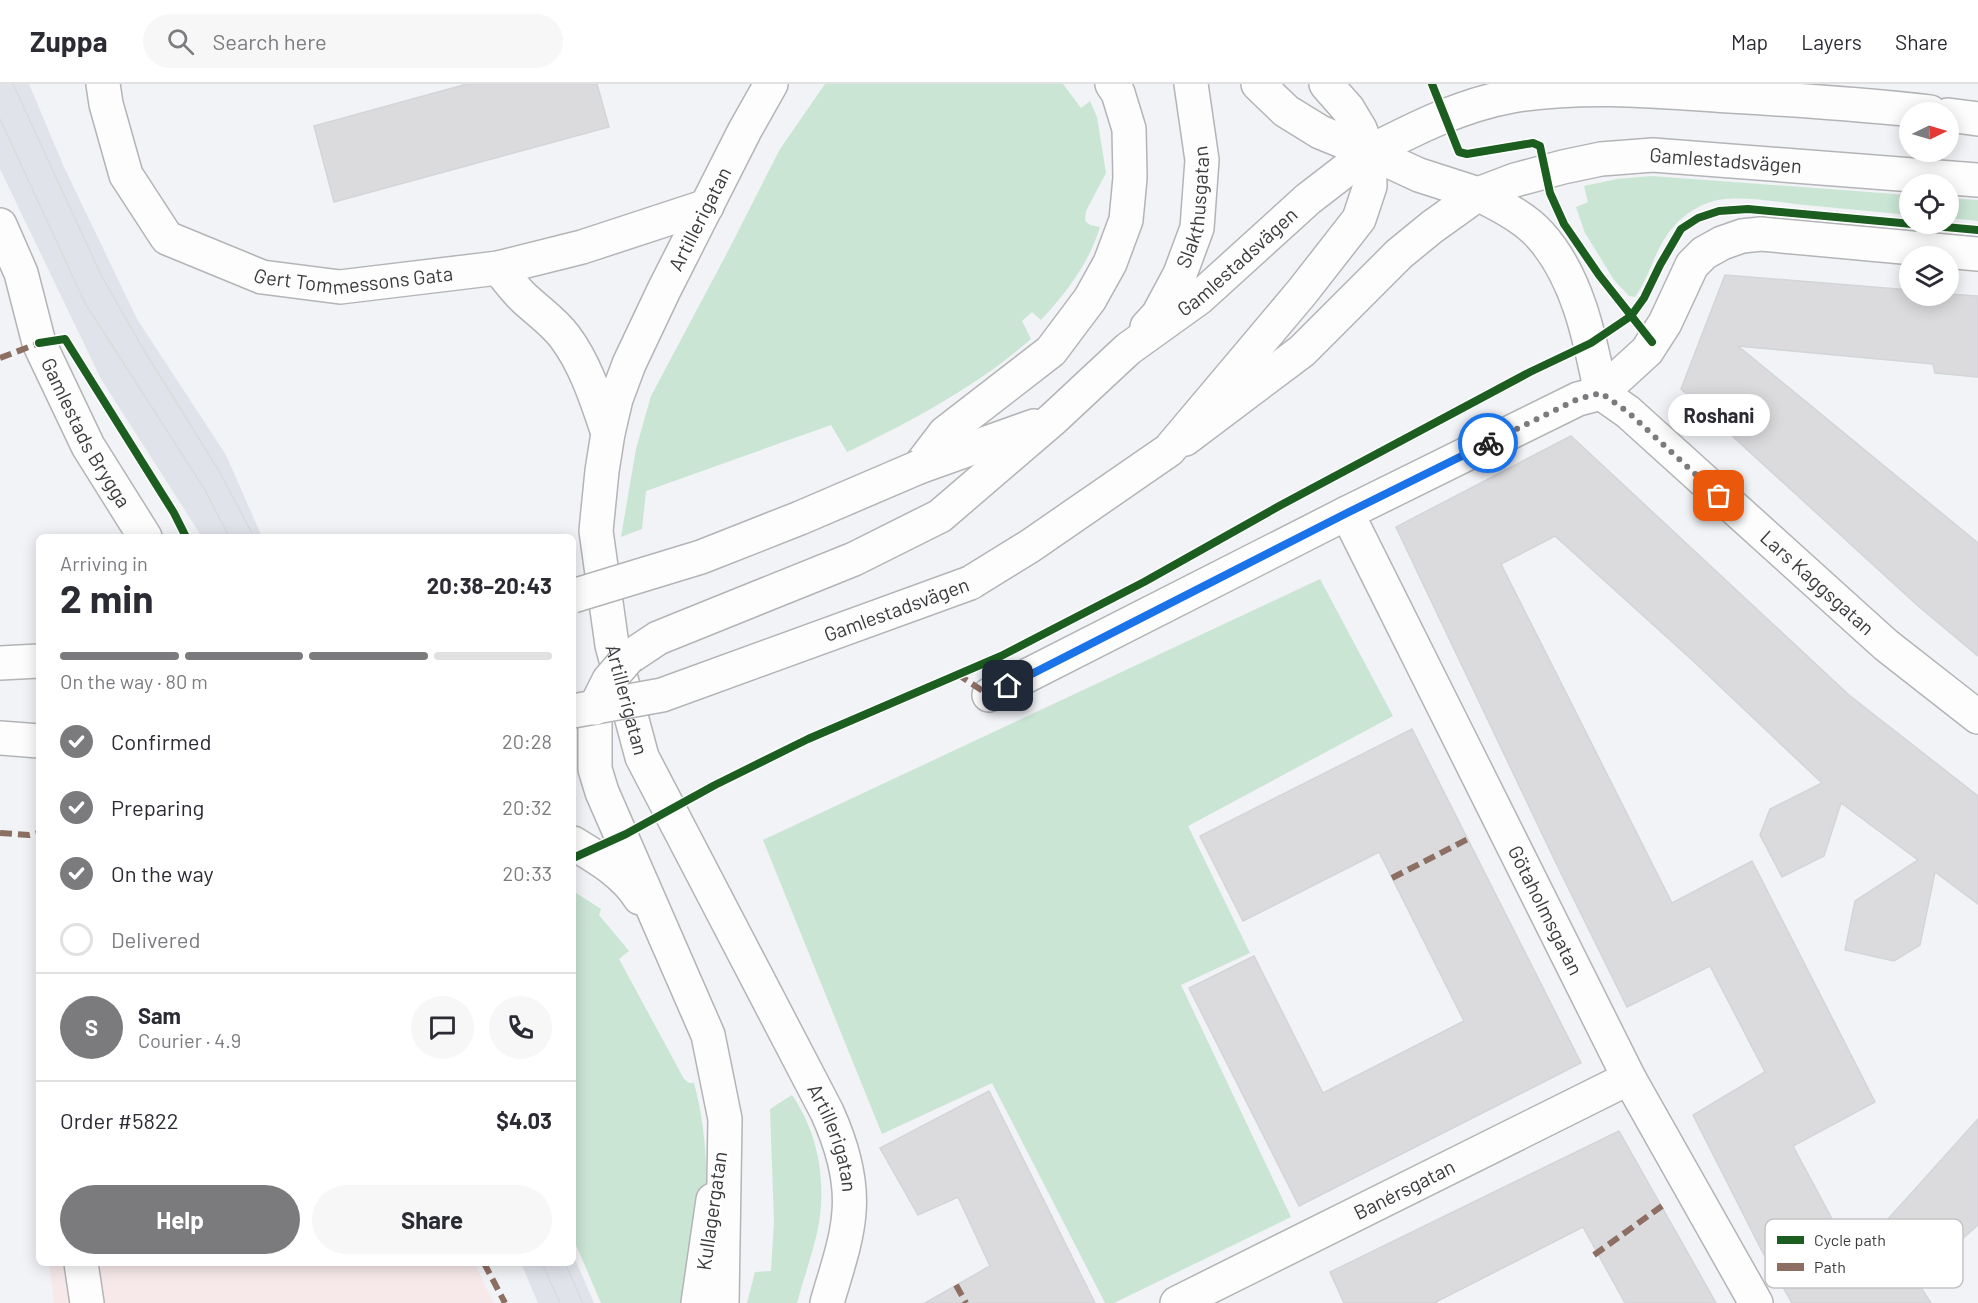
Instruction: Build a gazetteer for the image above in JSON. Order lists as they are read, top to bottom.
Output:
{
  "streets": {
    "street": [
      "Gamlestadsvägen",
      "Slakthusgatan",
      "Artillerigatan",
      "Gert Tommessons Gata",
      "Gamlestads Brygga",
      "Lars Kaggsgatan",
      "Götaholmsgatan",
      "Banérsgatan",
      "Kullagergatan"
    ]
  },
  "crossings": [
    ["Gamlestadsvägen", "Slakthusgatan"],
    ["Gamlestadsvägen", "Artillerigatan"],
    ["Artillerigatan", "Gert Tommessons Gata"],
    ["Artillerigatan", "Kullagergatan"],
    ["Götaholmsgatan", "Banérsgatan"]
  ],
  "places": ["Roshani"],
  "legend": ["Cycle path", "Path"],
  "north": "right",
  "page": {
    "header": "Zuppa",
    "search": "Search here",
    "nav": ["Map", "Layers", "Share"],
    "bubble": "Roshani",
    "heading": ["2 min", "Arriving in", "20:38–20:43"],
    "panel": [
      "Sam",
      "Courier · 4.9",
      "Order #5822",
      "$4.03"
    ],
    "bar": "On the way · 80 m",
    "list": [
      ["Confirmed", "20:28"],
      ["Preparing", "20:32"],
      ["On the way", "20:33"],
      "Delivered"
    ],
    "round": "S",
    "buttons": ["Help", "Share"]
  }
}
